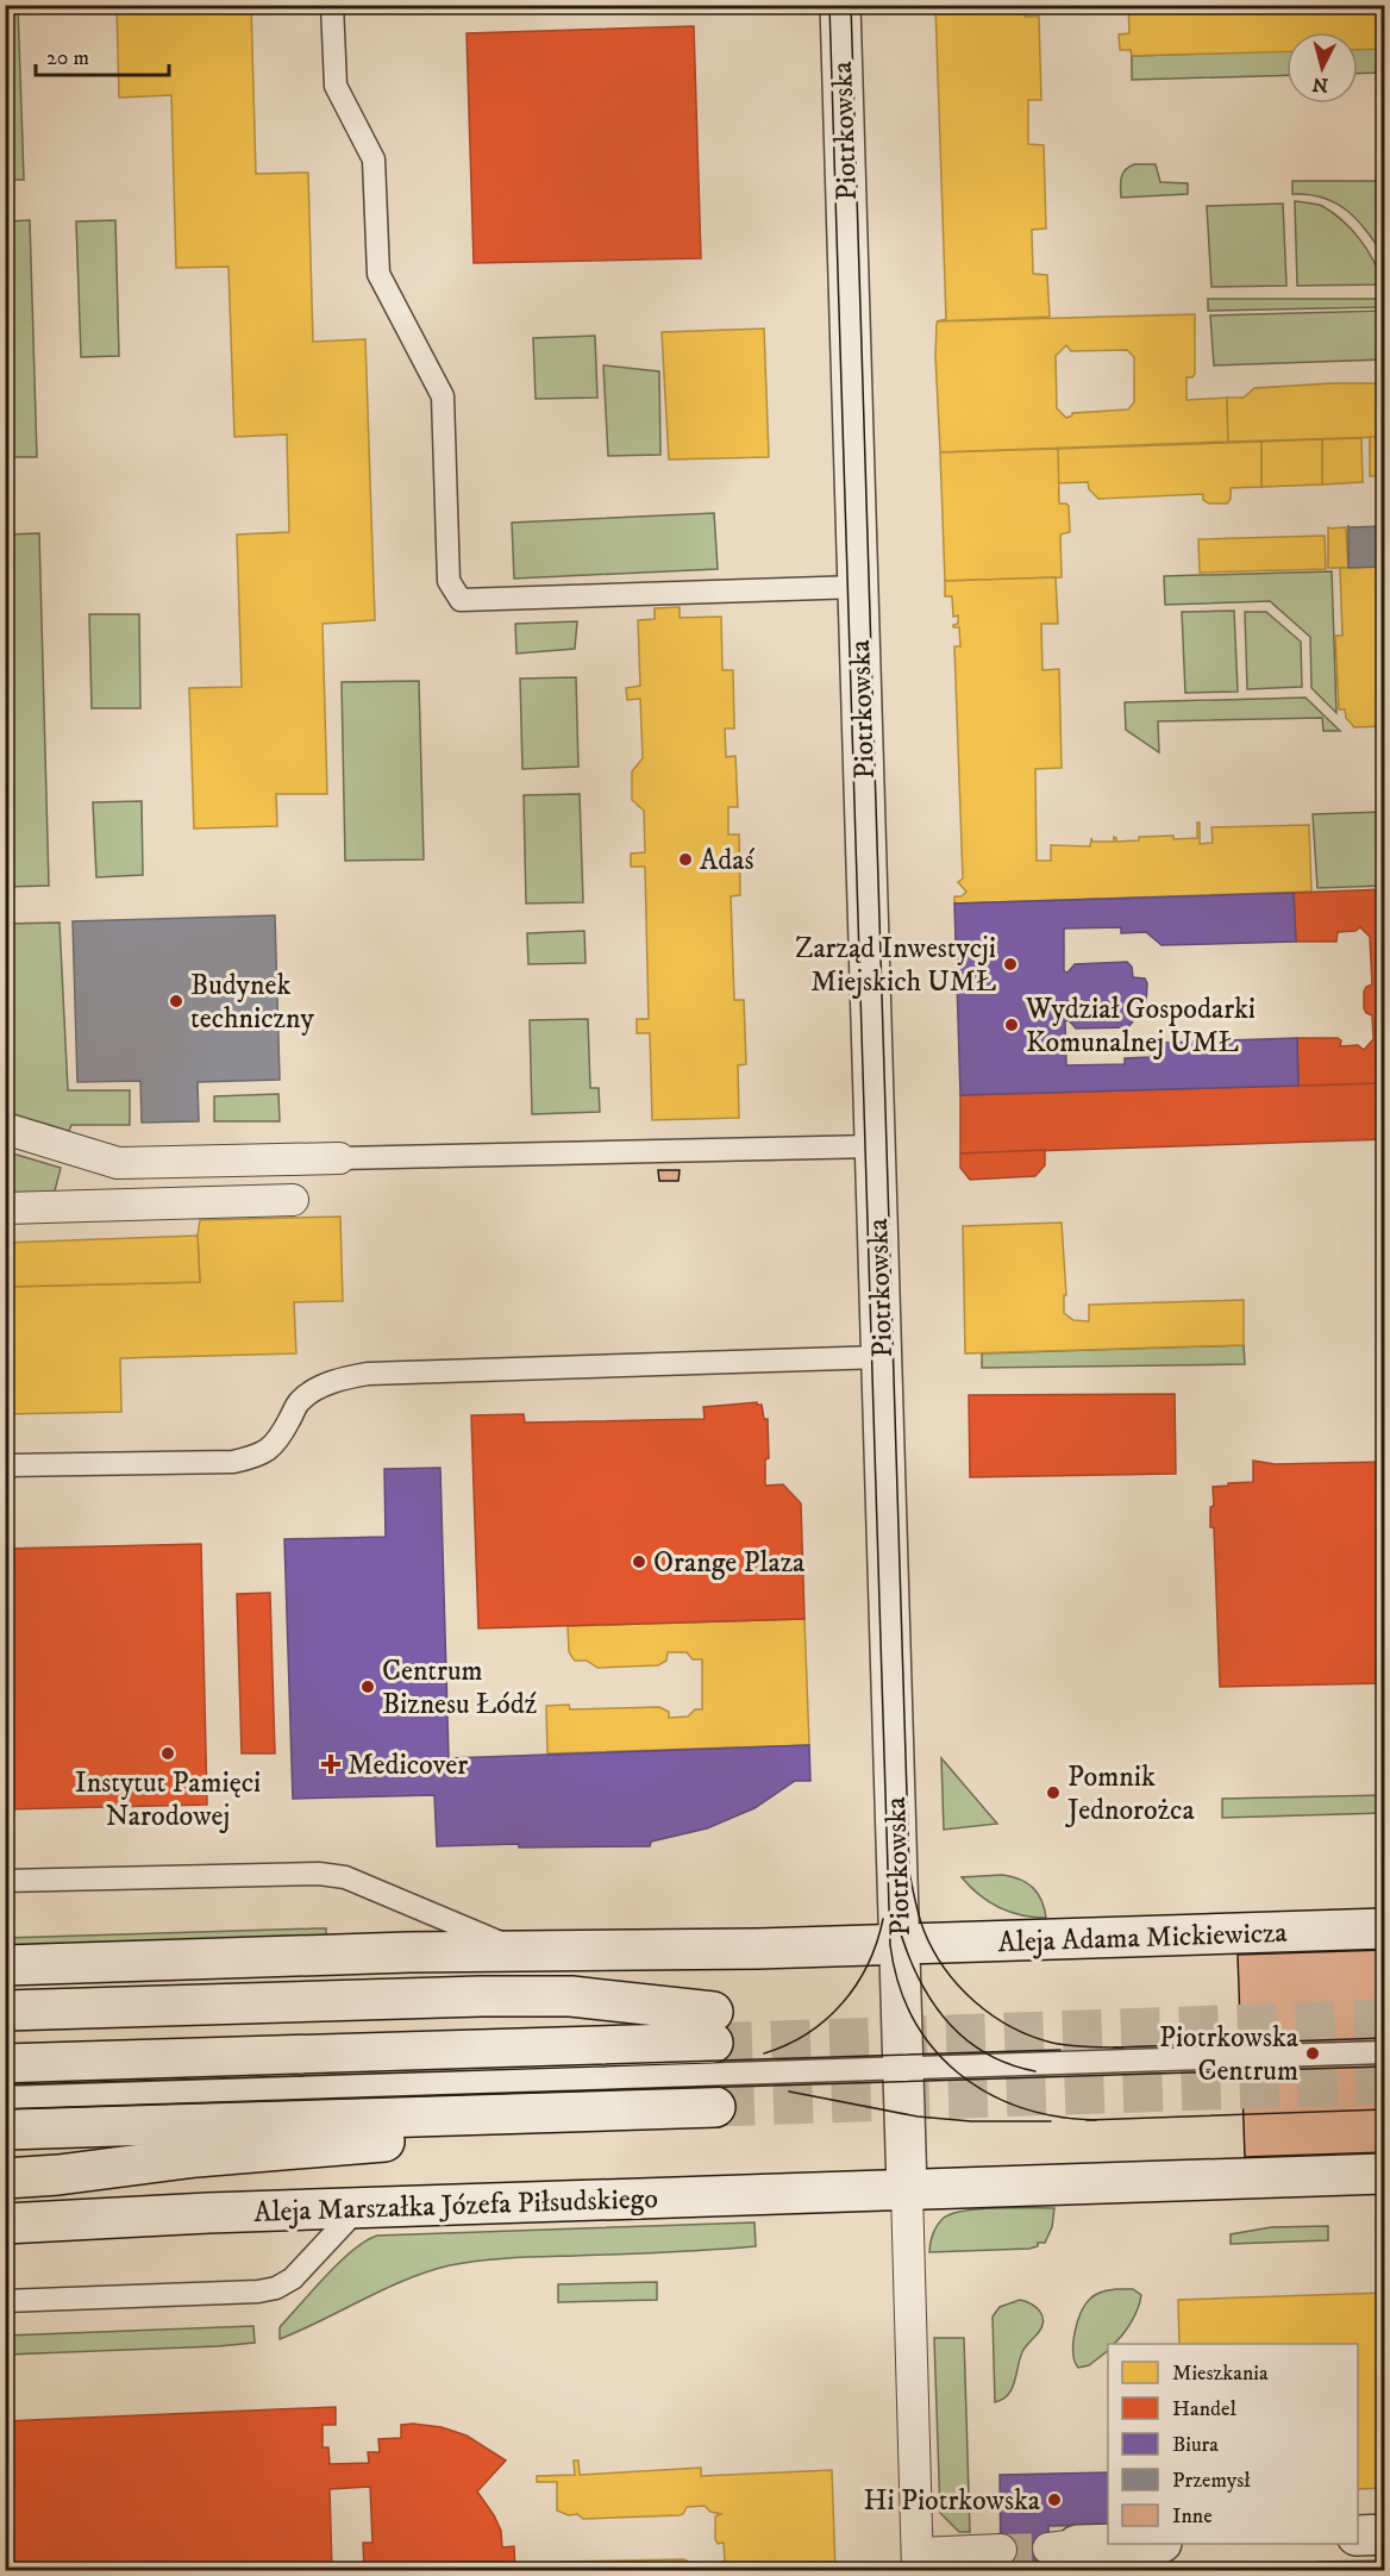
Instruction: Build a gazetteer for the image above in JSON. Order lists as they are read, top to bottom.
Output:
{
  "streets": {
    "main road": ["Piotrkowska", "Aleja Adama Mickiewicza", "Aleja Marszałka Józefa Piłsudskiego"]
  },
  "crossings": [
    ["Piotrkowska", "Aleja Adama Mickiewicza"],
    ["Piotrkowska", "Aleja Marszałka Józefa Piłsudskiego"]
  ],
  "places": {
    "other": [
      "Adaś",
      "Zarząd Inwestycji Miejskich UMŁ",
      "Budynek techniczny",
      "Wydział Gospodarki Komunalnej UMŁ",
      "Orange Plaza",
      "Centrum Biznesu Łódź",
      "Instytut Pamięci Narodowej",
      "Pomnik Jednorożca",
      "Piotrkowska Centrum",
      "Hi Piotrkowska"
    ],
    "health": ["Medicover"]
  },
  "legend": [
    "Mieszkania",
    "Handel",
    "Biura",
    "Przemysł",
    "Inne"
  ],
  "scale_bar": "20 m",
  "north": "bottom"
}
